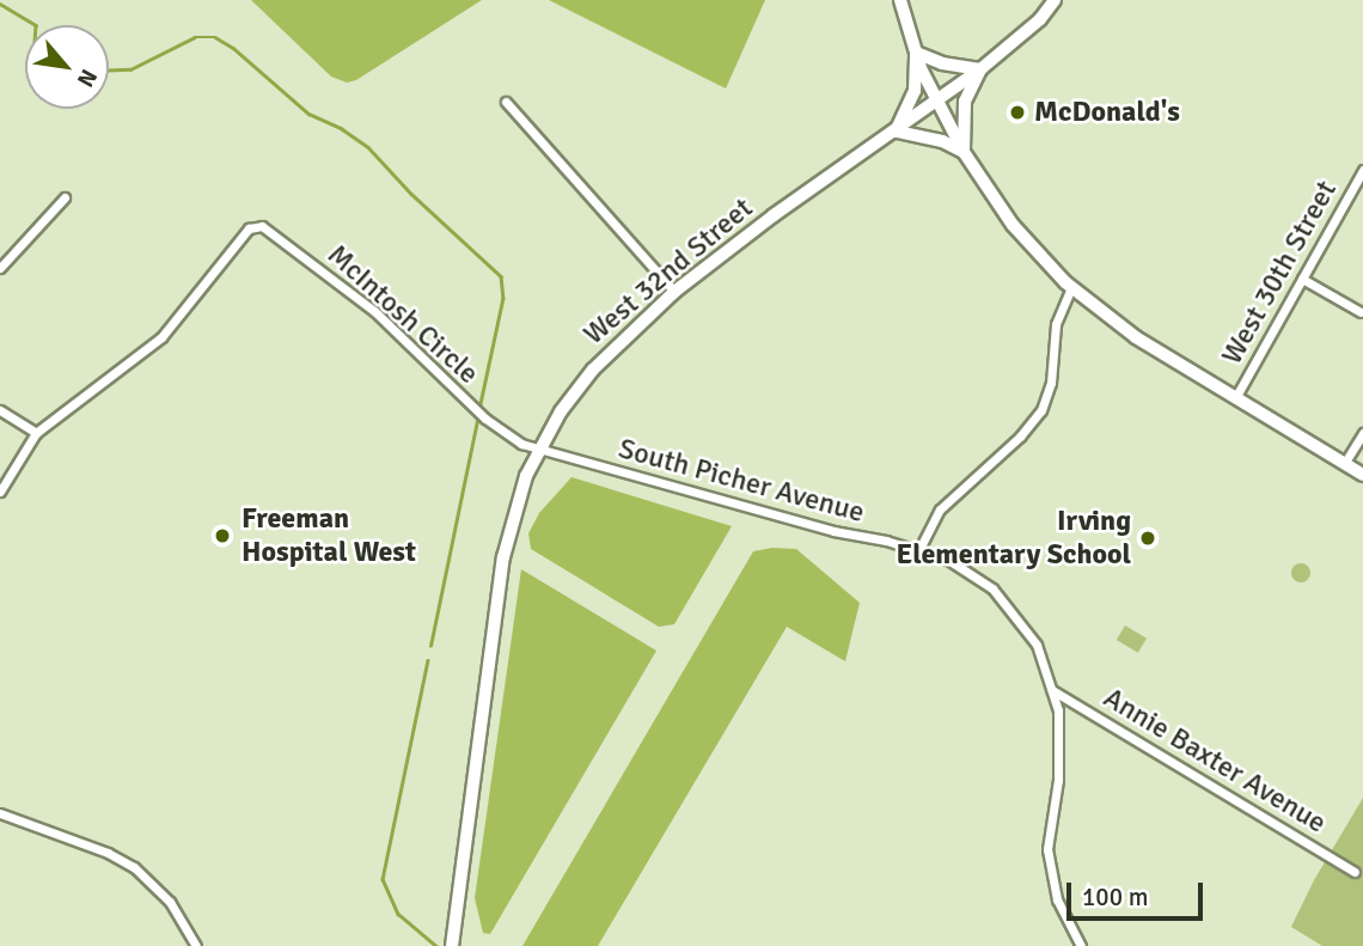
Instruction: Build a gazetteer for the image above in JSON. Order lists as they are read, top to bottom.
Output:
{
  "streets": {
    "main road": ["West 32nd Street"],
    "street": [
      "West 30th Street",
      "McIntosh Circle",
      "South Picher Avenue",
      "Annie Baxter Avenue"
    ]
  },
  "crossings": [
    ["West 32nd Street", "McIntosh Circle"],
    ["West 32nd Street", "South Picher Avenue"],
    ["McIntosh Circle", "South Picher Avenue"],
    ["South Picher Avenue", "Annie Baxter Avenue"]
  ],
  "places": ["McDonald's", "Freeman Hospital West", "Irving Elementary School"],
  "scale_bar": "100 m",
  "north": "bottom right"
}
